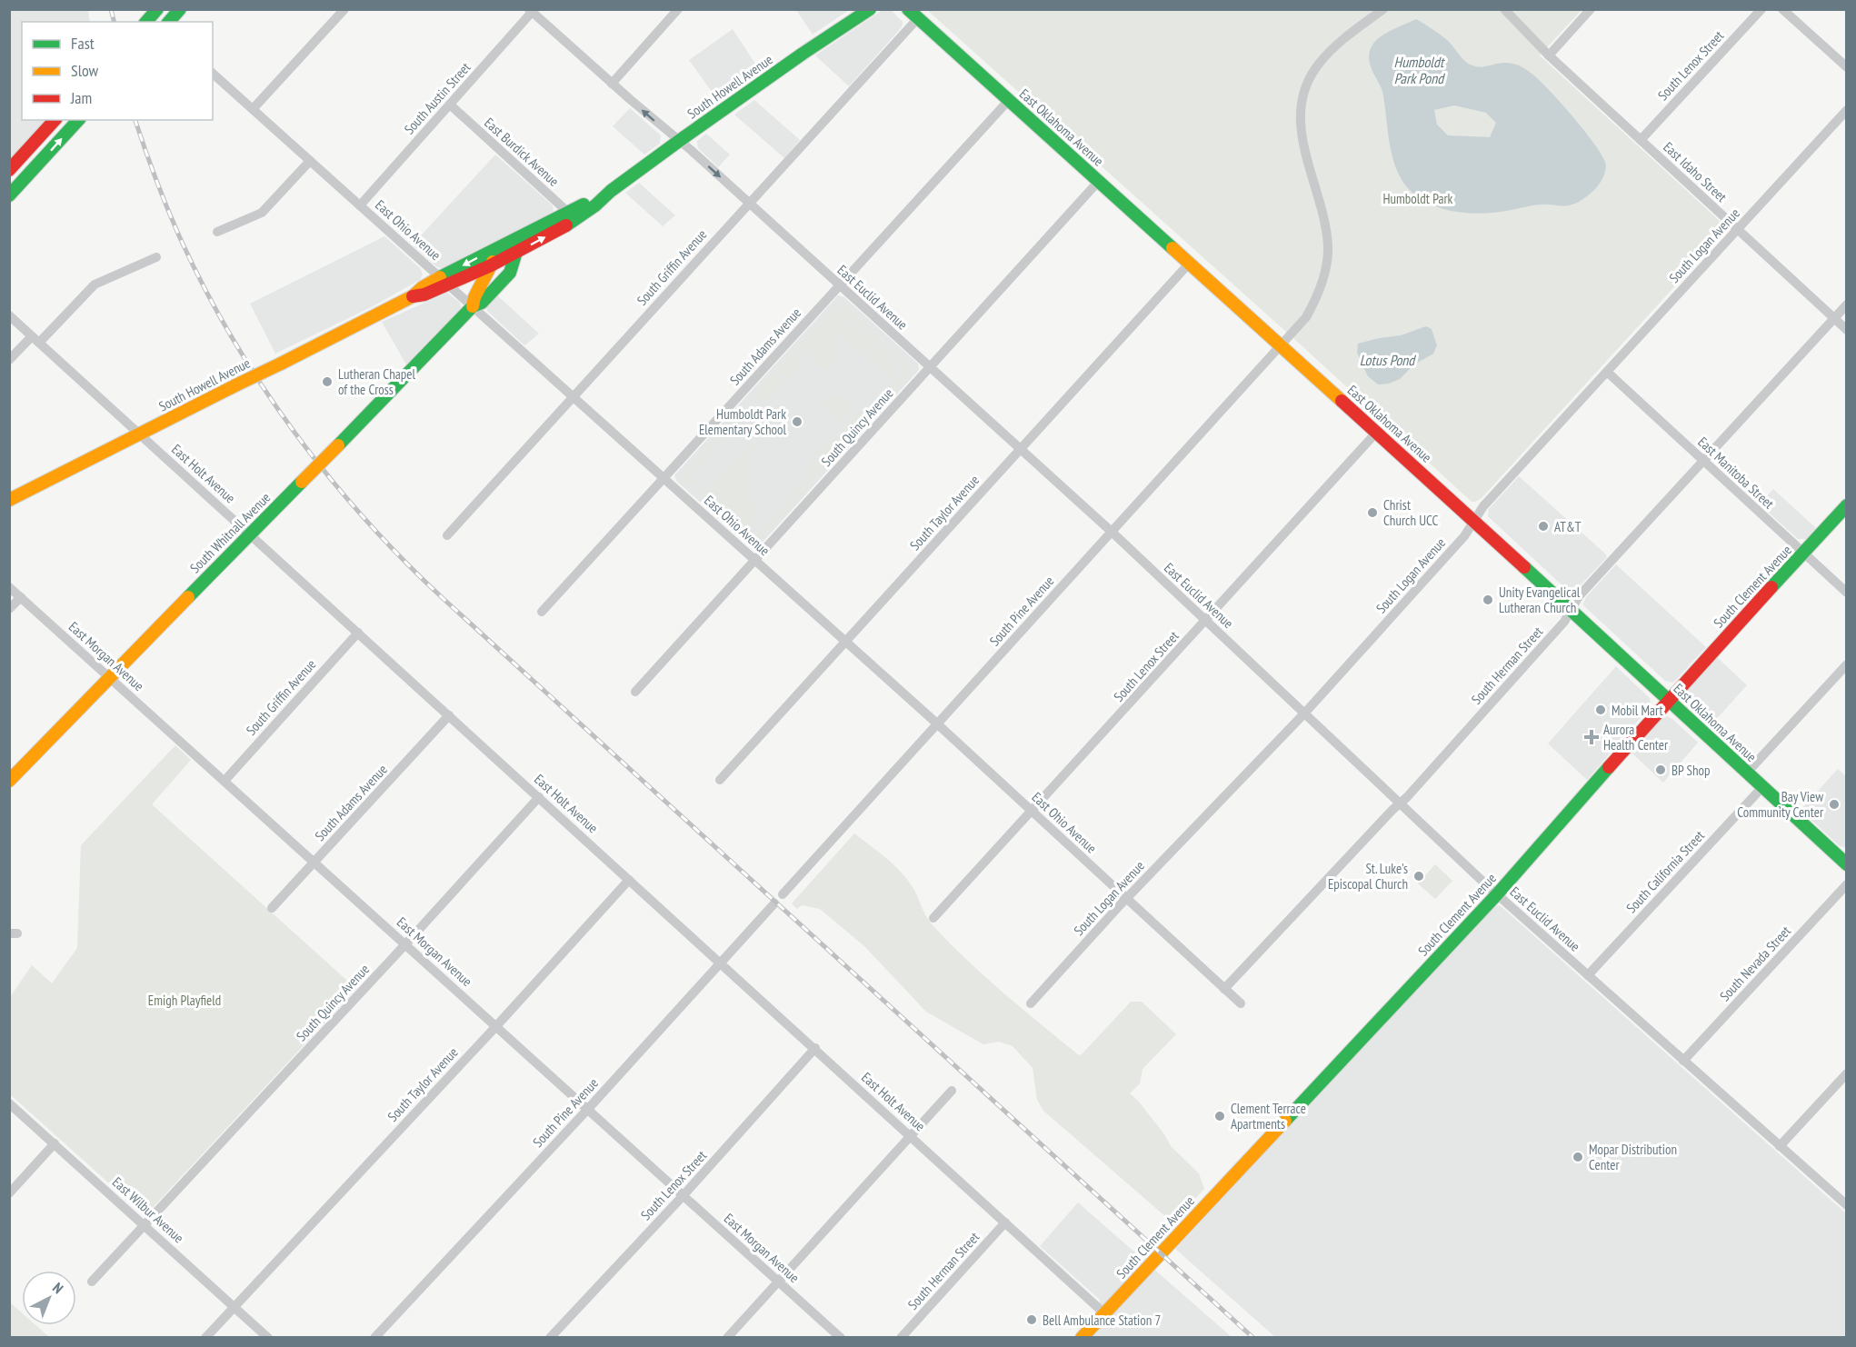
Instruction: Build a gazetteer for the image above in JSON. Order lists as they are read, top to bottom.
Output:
{
  "streets": {
    "street": [
      "South Lenox Street",
      "South Howell Avenue",
      "South Austin Street",
      "East Oklahoma Avenue",
      "East Burdick Avenue",
      "East Idaho Street",
      "East Ohio Avenue",
      "South Logan Avenue",
      "South Griffin Avenue",
      "East Euclid Avenue",
      "South Adams Avenue",
      "South Quincy Avenue",
      "East Manitoba Street",
      "East Holt Avenue",
      "South Taylor Avenue",
      "South Whitnall Avenue",
      "South Clement Avenue",
      "South Pine Avenue",
      "East Morgan Avenue",
      "South Herman Street",
      "South California Street",
      "South Nevada Street",
      "East Wilbur Avenue"
    ]
  },
  "crossings": [
    ["South Lenox Street", "East Oklahoma Avenue"],
    ["South Lenox Street", "East Idaho Street"],
    ["South Lenox Street", "East Ohio Avenue"],
    ["South Lenox Street", "East Euclid Avenue"],
    ["South Lenox Street", "East Holt Avenue"],
    ["South Lenox Street", "East Morgan Avenue"],
    ["South Howell Avenue", "East Burdick Avenue"],
    ["South Howell Avenue", "East Ohio Avenue"],
    ["South Howell Avenue", "East Euclid Avenue"],
    ["South Howell Avenue", "East Holt Avenue"],
    ["South Howell Avenue", "South Whitnall Avenue"],
    ["South Austin Street", "East Burdick Avenue"],
    ["South Austin Street", "East Ohio Avenue"],
    ["South Austin Street", "East Euclid Avenue"],
    ["East Oklahoma Avenue", "South Logan Avenue"],
    ["East Oklahoma Avenue", "South Griffin Avenue"],
    ["East Oklahoma Avenue", "South Adams Avenue"],
    ["East Oklahoma Avenue", "South Quincy Avenue"],
    ["East Oklahoma Avenue", "South Taylor Avenue"],
    ["East Oklahoma Avenue", "South Clement Avenue"],
    ["East Oklahoma Avenue", "South Pine Avenue"],
    ["East Oklahoma Avenue", "South Herman Street"],
    ["East Oklahoma Avenue", "South California Street"],
    ["East Idaho Street", "South Logan Avenue"],
    ["East Idaho Street", "South Herman Street"],
    ["East Ohio Avenue", "South Logan Avenue"],
    ["East Ohio Avenue", "South Griffin Avenue"],
    ["East Ohio Avenue", "South Adams Avenue"],
    ["East Ohio Avenue", "South Quincy Avenue"],
    ["East Ohio Avenue", "South Taylor Avenue"],
    ["East Ohio Avenue", "South Whitnall Avenue"],
    ["East Ohio Avenue", "South Pine Avenue"],
    ["East Ohio Avenue", "South Herman Street"],
    ["South Logan Avenue", "East Euclid Avenue"],
    ["South Logan Avenue", "East Manitoba Street"],
    ["South Griffin Avenue", "East Euclid Avenue"],
    ["South Griffin Avenue", "East Holt Avenue"],
    ["South Griffin Avenue", "East Morgan Avenue"],
    ["East Euclid Avenue", "South Adams Avenue"],
    ["East Euclid Avenue", "South Quincy Avenue"],
    ["East Euclid Avenue", "South Taylor Avenue"],
    ["East Euclid Avenue", "South Clement Avenue"],
    ["East Euclid Avenue", "South Pine Avenue"],
    ["East Euclid Avenue", "South Herman Street"],
    ["East Euclid Avenue", "South California Street"],
    ["East Euclid Avenue", "South Nevada Street"],
    ["South Adams Avenue", "East Holt Avenue"],
    ["South Adams Avenue", "East Morgan Avenue"],
    ["South Quincy Avenue", "East Holt Avenue"],
    ["South Quincy Avenue", "East Morgan Avenue"],
    ["South Quincy Avenue", "East Wilbur Avenue"],
    ["East Manitoba Street", "South Clement Avenue"],
    ["East Manitoba Street", "South Herman Street"],
    ["East Holt Avenue", "South Taylor Avenue"],
    ["East Holt Avenue", "South Whitnall Avenue"],
    ["East Holt Avenue", "South Clement Avenue"],
    ["East Holt Avenue", "South Pine Avenue"],
    ["East Holt Avenue", "South Herman Street"],
    ["South Taylor Avenue", "East Morgan Avenue"],
    ["South Taylor Avenue", "East Wilbur Avenue"],
    ["South Whitnall Avenue", "East Morgan Avenue"],
    ["South Pine Avenue", "East Morgan Avenue"]
  ],
  "water": ["Humboldt Park Pond", "Lotus Pond"],
  "parks": ["Humboldt Park", "Emigh Playfield"],
  "places": {
    "other": [
      "Lutheran Chapel of the Cross",
      "Humboldt Park Elementary School",
      "Christ Church UCC",
      "AT&T",
      "Unity Evangelical Lutheran Church",
      "Mobil Mart",
      "BP Shop",
      "Bay View Community Center",
      "St. Luke's Episcopal Church",
      "Clement Terrace Apartments",
      "Mopar Distribution Center",
      "Bell Ambulance Station 7"
    ],
    "health": ["Aurora Health Center"]
  },
  "legend": ["Fast", "Slow", "Jam"],
  "north": "top right"
}
